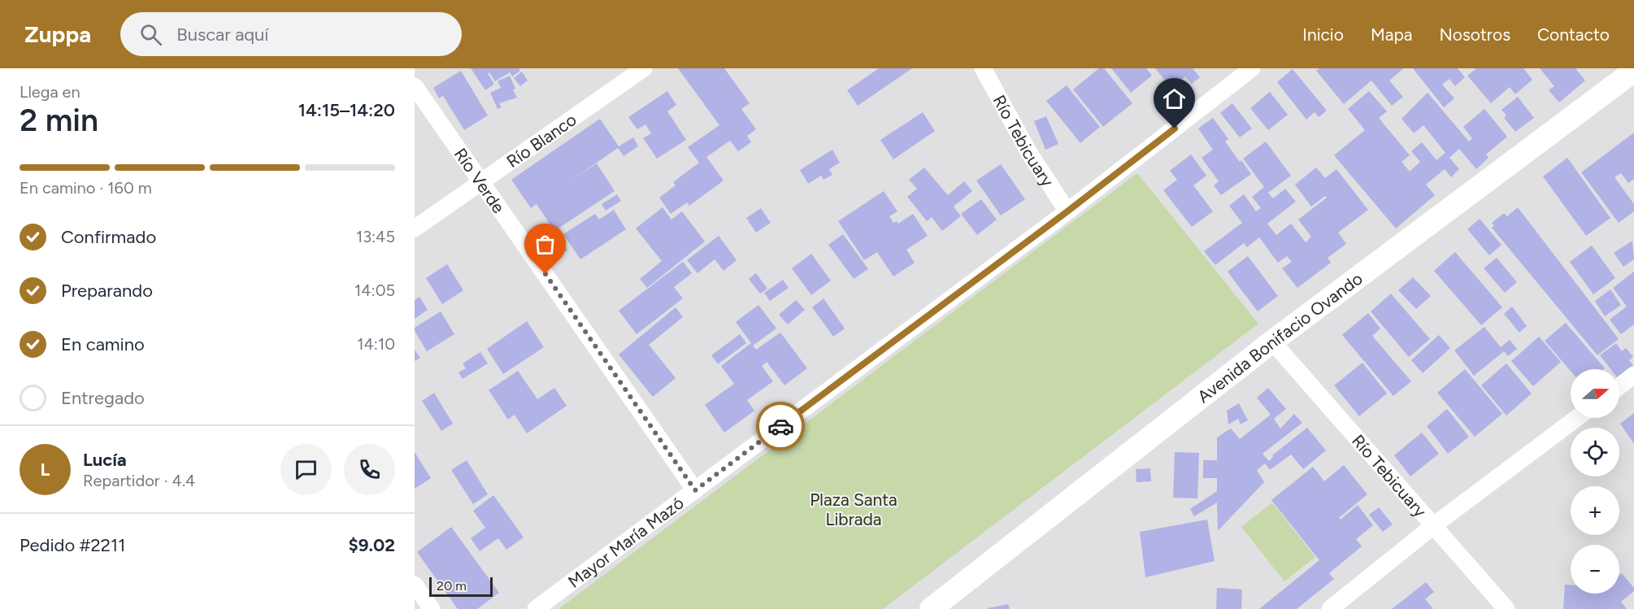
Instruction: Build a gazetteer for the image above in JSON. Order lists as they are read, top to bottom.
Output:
{
  "streets": {
    "main road": ["Avenida Bonifacio Ovando"],
    "street": [
      "Río Blanco",
      "Río Tebicuary",
      "Río Verde",
      "Mayor María Mazó"
    ]
  },
  "crossings": [
    ["Río Blanco", "Río Verde"],
    ["Río Tebicuary", "Avenida Bonifacio Ovando"],
    ["Río Tebicuary", "Mayor María Mazó"],
    ["Río Verde", "Mayor María Mazó"]
  ],
  "parks": ["Plaza Santa Librada"],
  "scale_bar": "20 m",
  "north": "right",
  "page": {
    "header": "Zuppa",
    "search": "Buscar aquí",
    "nav": [
      "Inicio",
      "Mapa",
      "Nosotros",
      "Contacto"
    ],
    "heading": ["2 min", "Llega en", "14:15–14:20"],
    "panel": [
      "Lucía",
      "Repartidor · 4.4",
      "Pedido #2211",
      "$9.02"
    ],
    "bar": "En camino · 160 m",
    "list": [
      ["Confirmado", "13:45"],
      ["Preparando", "14:05"],
      ["En camino", "14:10"],
      "Entregado"
    ],
    "map_buttons": ["+", "−"],
    "round": "L",
    "scale": "20 m"
  }
}
